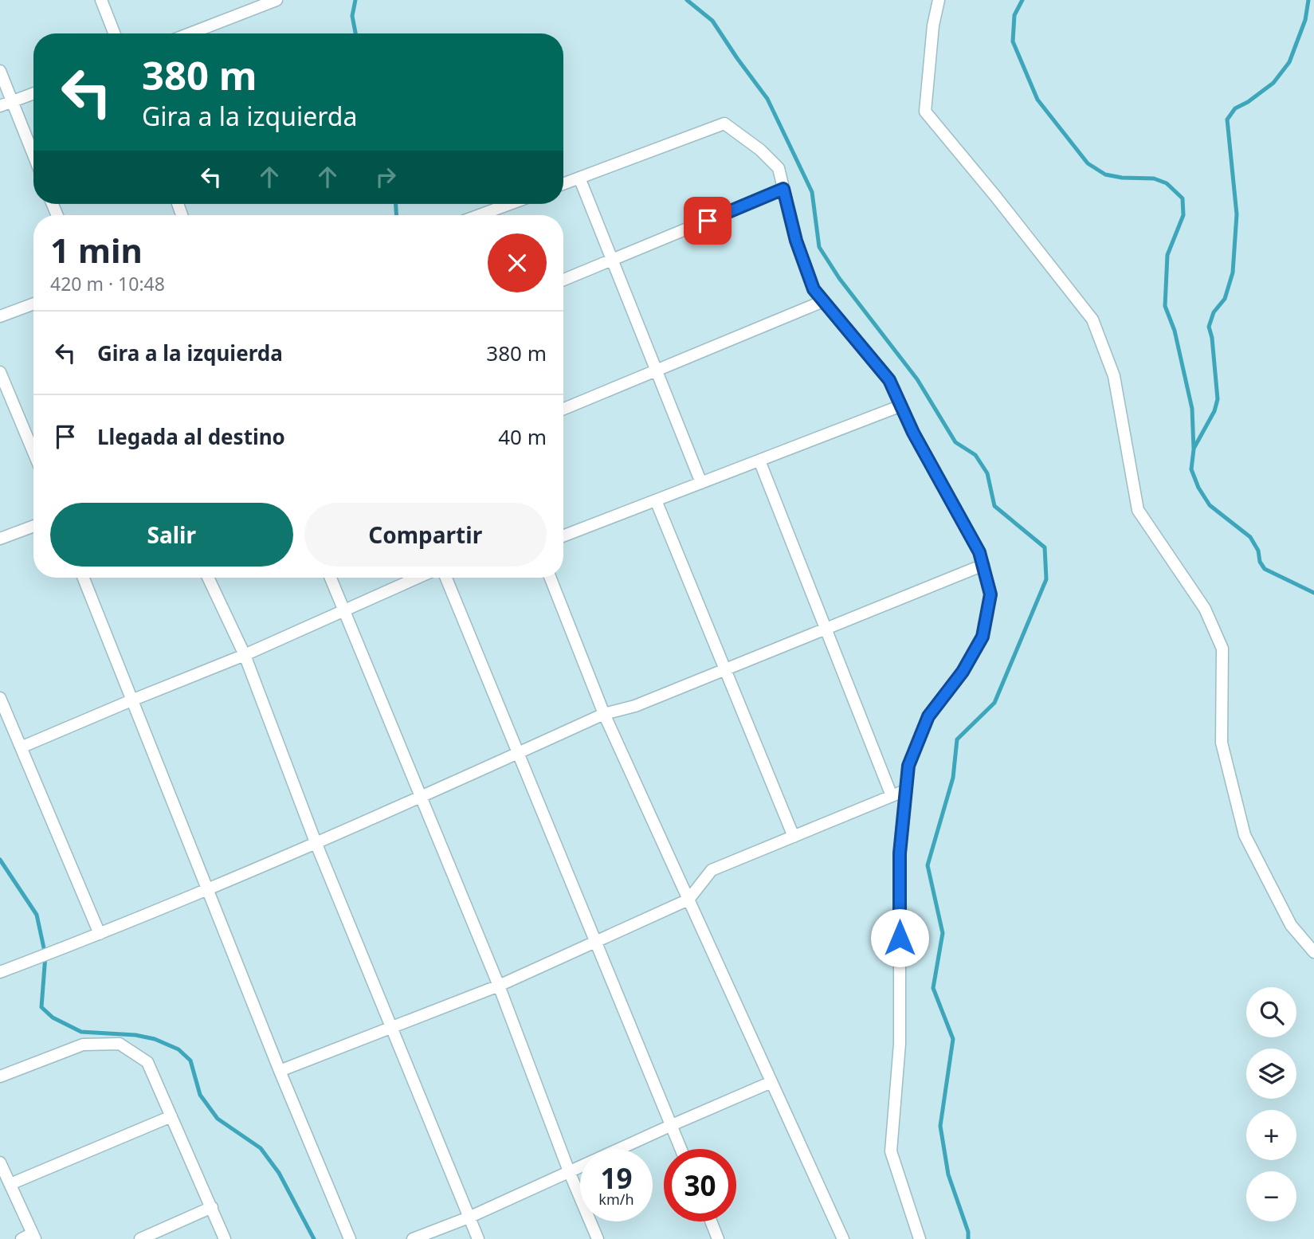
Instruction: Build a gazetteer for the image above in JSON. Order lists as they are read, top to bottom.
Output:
{
  "page": {
    "turn": ["380 m", "Gira a la izquierda"],
    "heading": ["1 min", "420 m · 10:48"],
    "list": [
      {
        "name": "Gira a la izquierda",
        "value": "380 m"
      },
      {
        "name": "Llegada al destino",
        "value": "40 m"
      }
    ],
    "buttons": ["Salir", "Compartir"],
    "map_buttons": ["+", "−"],
    "speed": "19 km/h",
    "limit": "30"
  }
}
